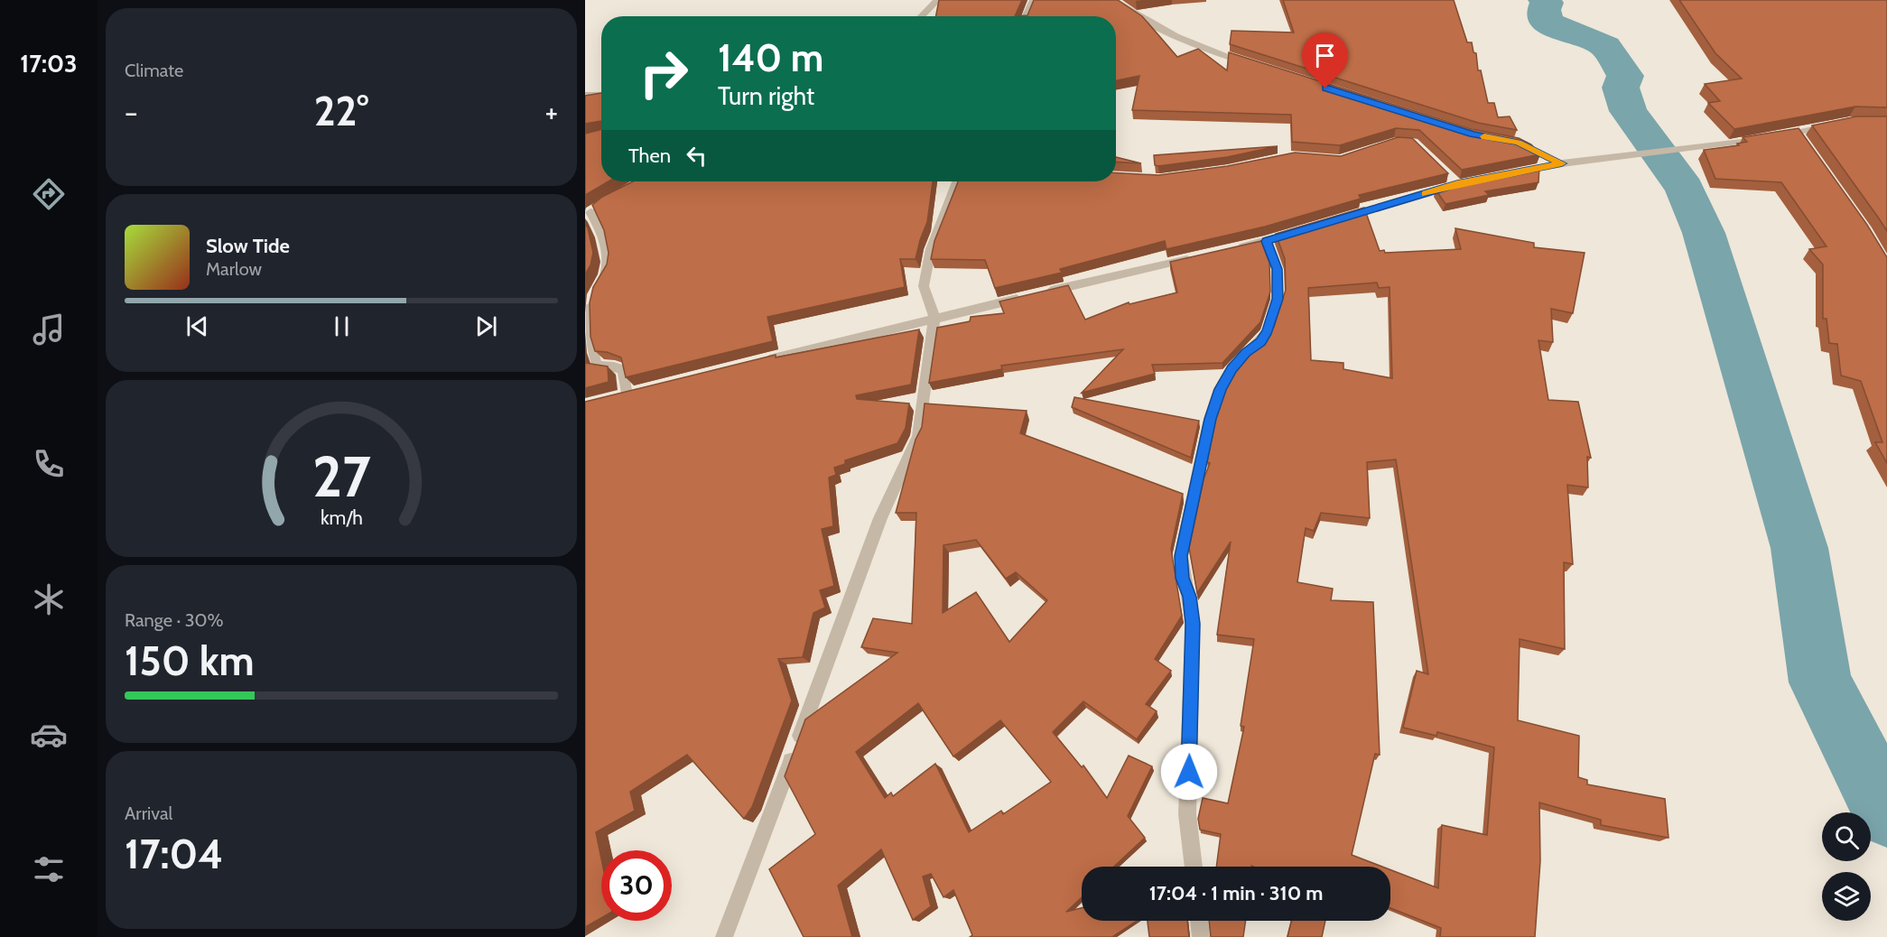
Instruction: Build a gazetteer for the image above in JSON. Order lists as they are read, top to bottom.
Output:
{
  "page": {
    "tabs": "17:03",
    "tile": [
      "Climate",
      ["Range · 30%", "150 km"],
      ["Arrival", "17:04"]
    ],
    "turn": ["140 m", "Turn right"],
    "heat": ["−", "22°", "+"],
    "then": "Then",
    "song": ["Slow Tide", "Marlow"],
    "limit": "30",
    "trip": "17:04 · 1 min · 310 m",
    "gauge": ["27", "km/h"]
  }
}
